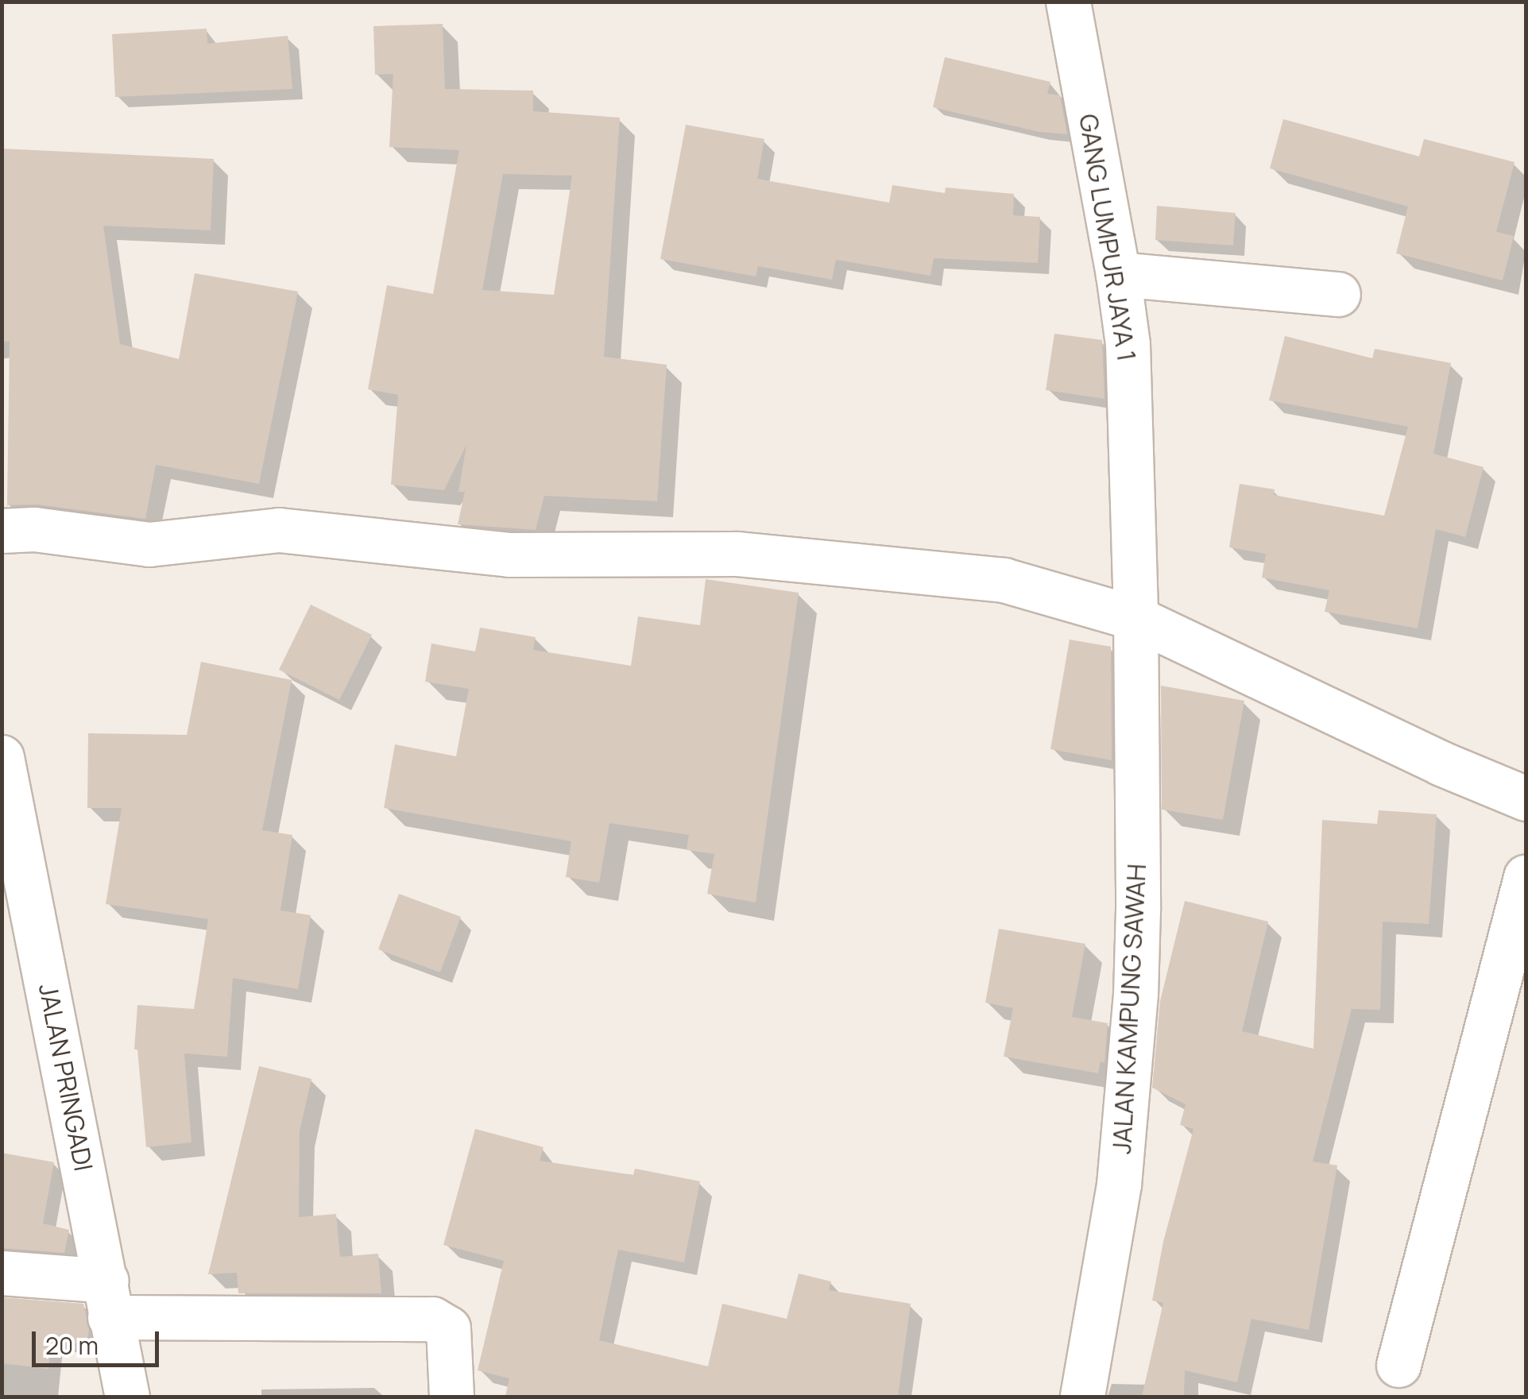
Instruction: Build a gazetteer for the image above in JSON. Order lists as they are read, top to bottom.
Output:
{
  "streets": {
    "street": ["GANG LUMPUR JAYA 1", "JALAN KAMPUNG SAWAH", "JALAN PRINGADI"]
  },
  "crossings": [
    ["GANG LUMPUR JAYA 1", "JALAN KAMPUNG SAWAH"]
  ],
  "scale_bar": "20 m"
}
